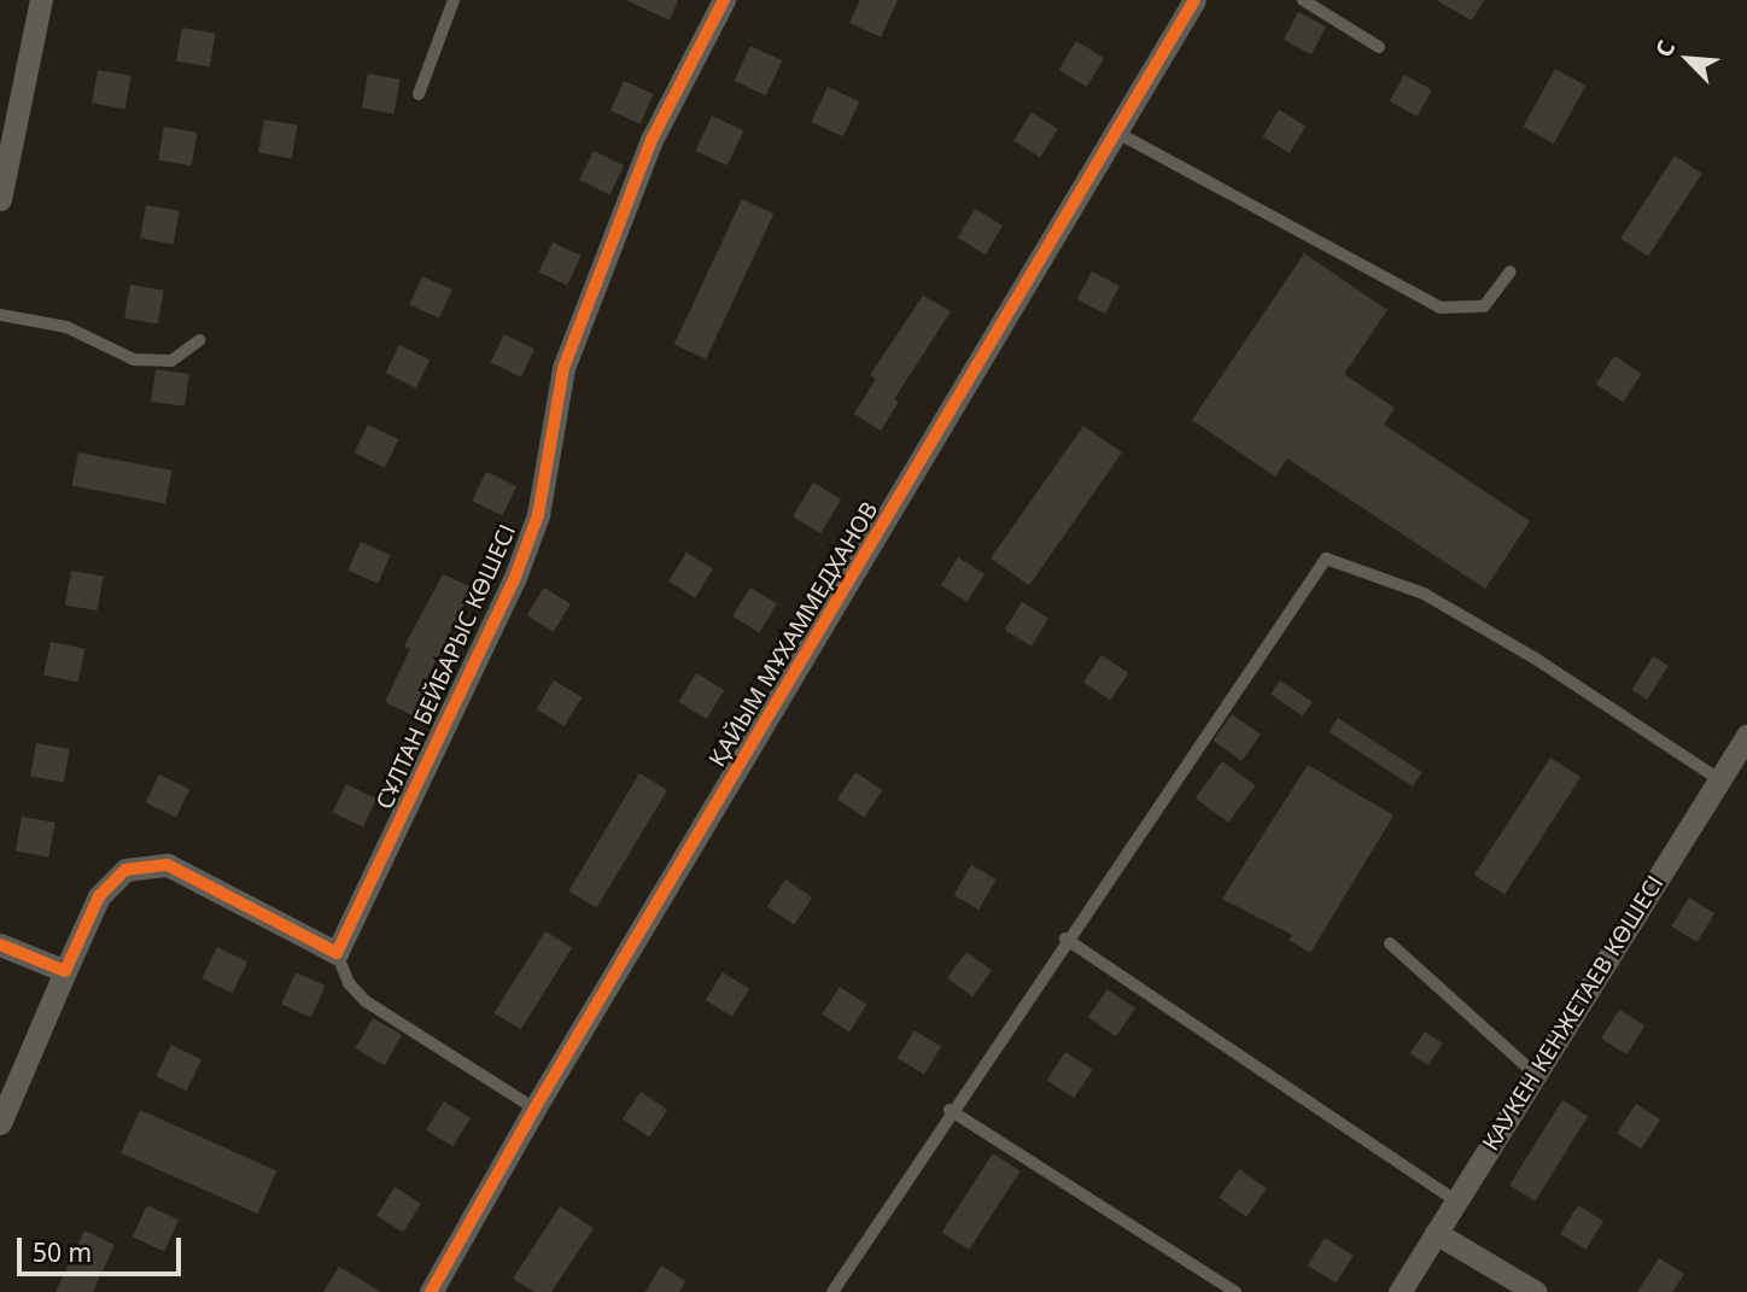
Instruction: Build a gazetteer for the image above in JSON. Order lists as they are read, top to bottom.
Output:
{
  "streets": {
    "street": ["ҚАЙЫМ МҰХАММЕДХАНОВ", "СҰЛТАН БЕЙБАРЫС КӨШЕСІ", "КАУКЕН КЕНЖЕТАЕВ КӨШЕСІ"]
  },
  "scale_bar": "50 m",
  "north": "top left"
}
